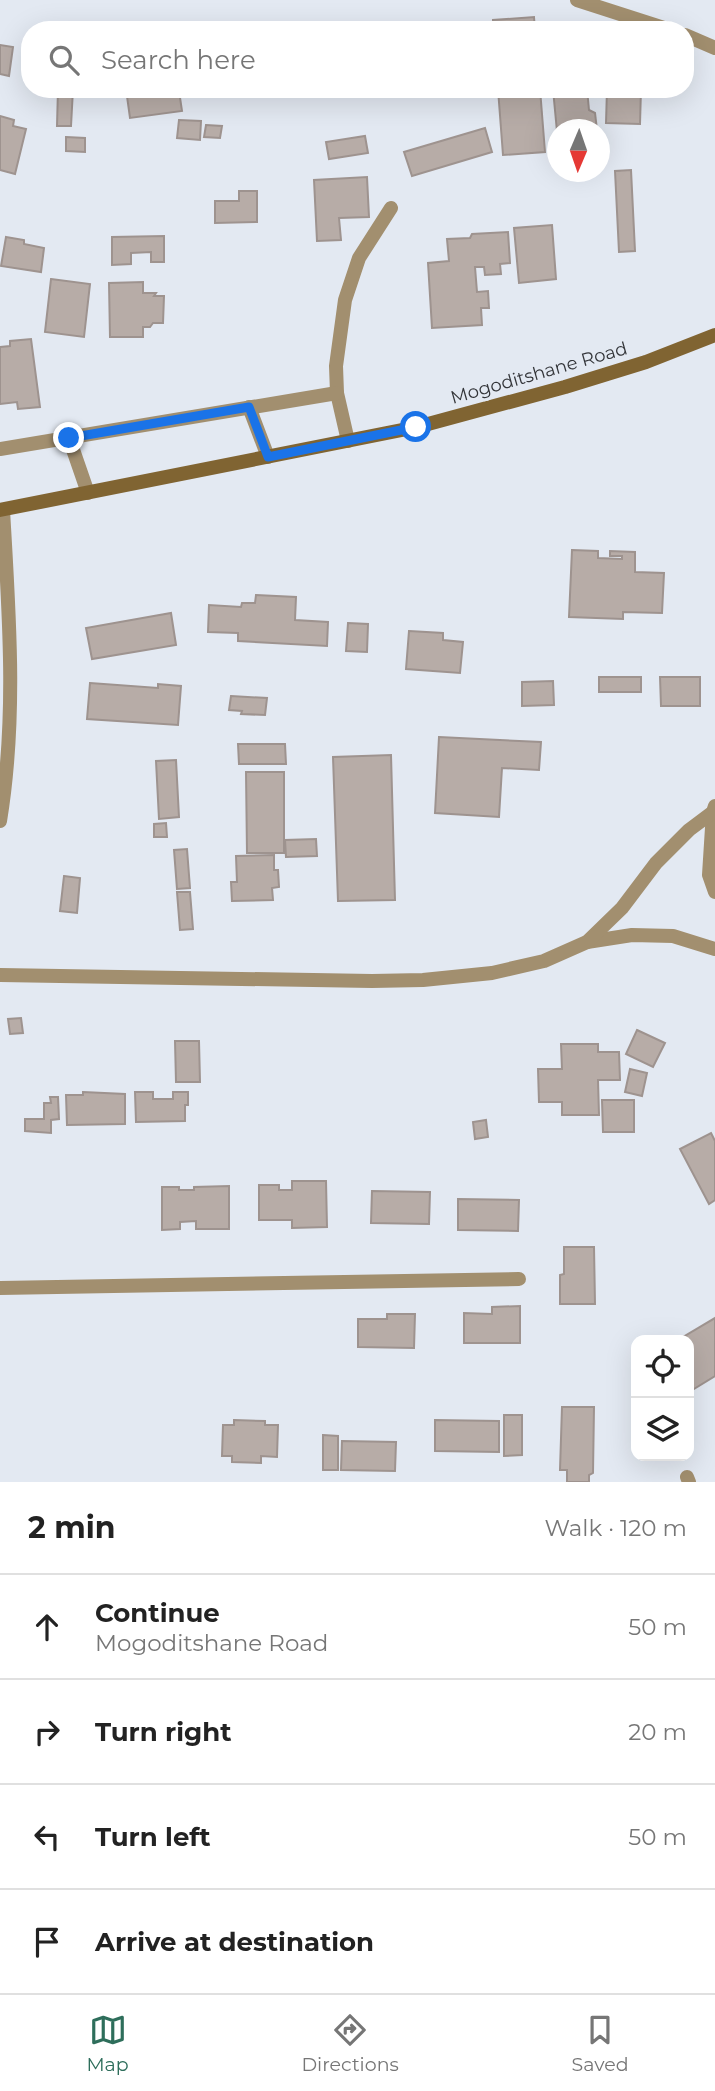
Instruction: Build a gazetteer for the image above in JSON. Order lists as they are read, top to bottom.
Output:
{
  "streets": {
    "main road": ["Mogoditshane Road"]
  },
  "north": "bottom",
  "page": {
    "search": "Search here",
    "heading": ["2 min", "Walk · 120 m"],
    "list": [
      ["Continue", "Mogoditshane Road", "50 m"],
      ["Turn right", "20 m"],
      ["Turn left", "50 m"],
      "Arrive at destination"
    ],
    "nav": ["Map", "Directions", "Saved"]
  }
}
